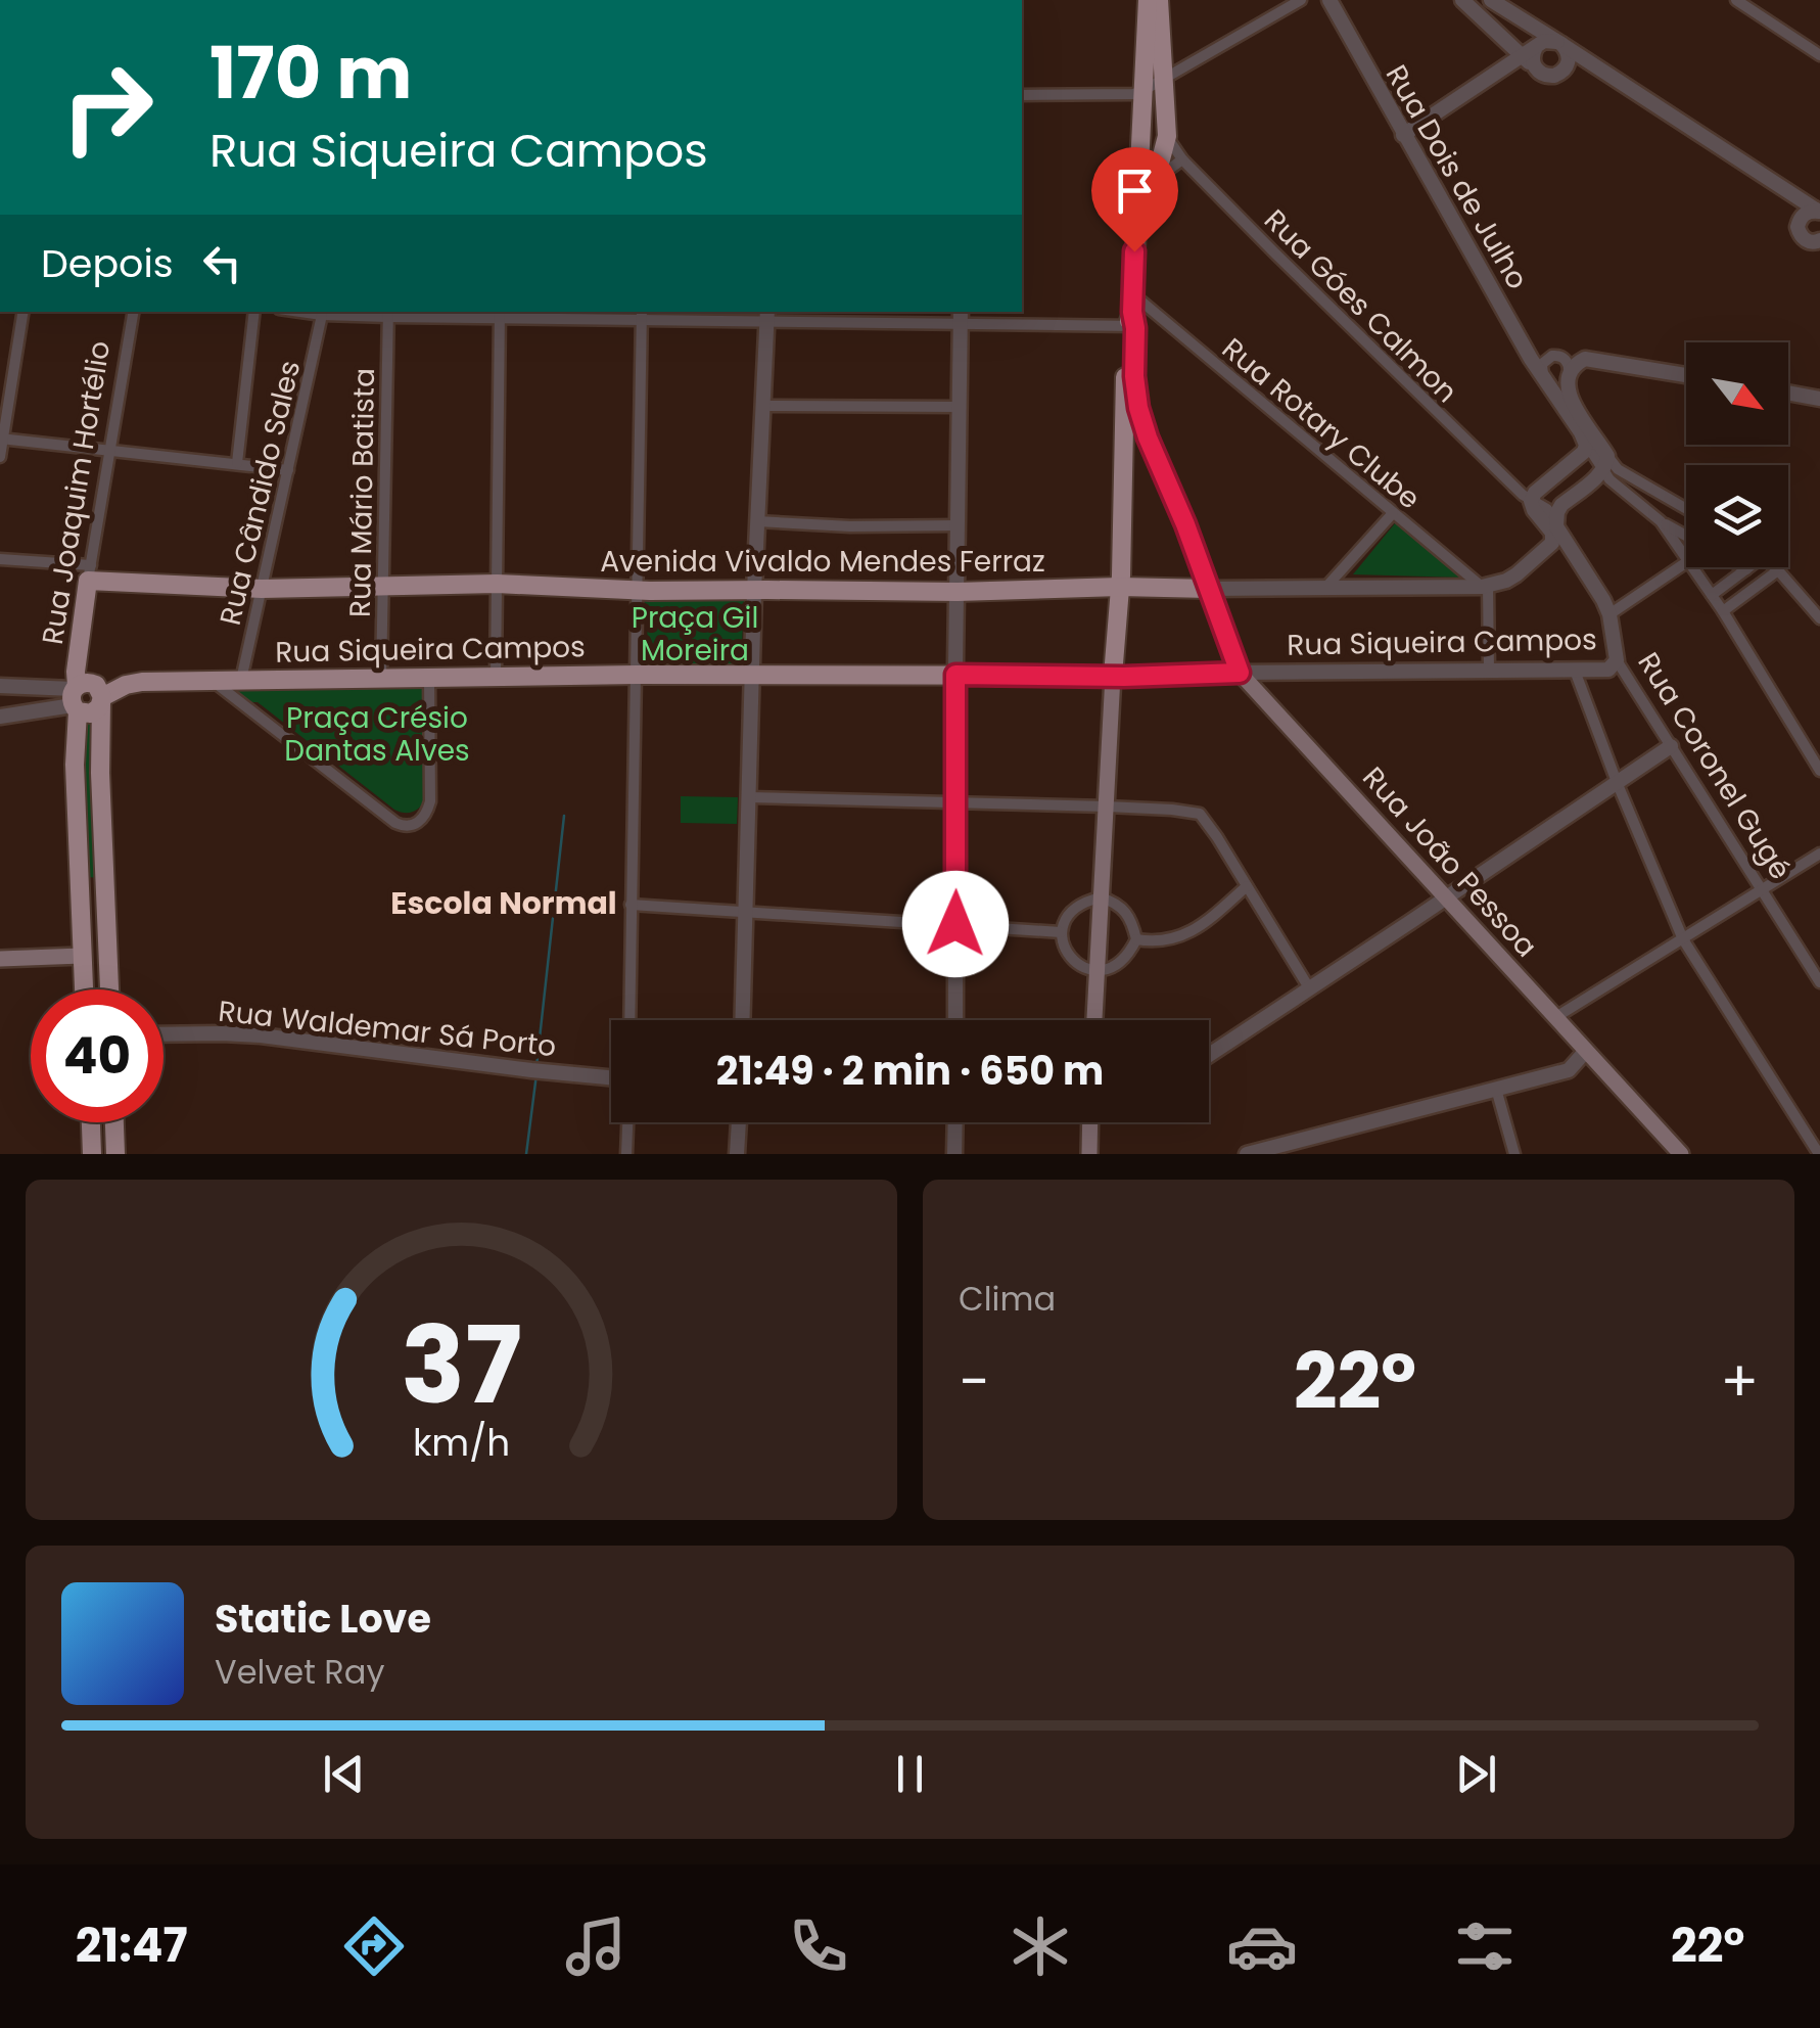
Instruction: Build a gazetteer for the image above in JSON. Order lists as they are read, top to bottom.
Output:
{
  "streets": {
    "main road": [
      "Rua Joaquim Hortélio",
      "Avenida Vivaldo Mendes Ferraz",
      "Rua Siqueira Campos",
      "Rua João Pessoa"
    ],
    "street": [
      "Rua Dois de Julho",
      "Rua Góes Calmon",
      "Rua Rotary Clube",
      "Rua Cândido Sales",
      "Rua Mário Batista",
      "Rua Coronel Gugé",
      "Rua Waldemar Sá Porto"
    ]
  },
  "crossings": [
    ["Rua Góes Calmon", "Rua Coronel Gugé"],
    ["Rua Rotary Clube", "Avenida Vivaldo Mendes Ferraz"],
    ["Rua Rotary Clube", "Rua João Pessoa"],
    ["Rua Joaquim Hortélio", "Avenida Vivaldo Mendes Ferraz"],
    ["Rua Joaquim Hortélio", "Rua Siqueira Campos"],
    ["Rua Cândido Sales", "Avenida Vivaldo Mendes Ferraz"],
    ["Rua Cândido Sales", "Rua Siqueira Campos"],
    ["Rua Mário Batista", "Avenida Vivaldo Mendes Ferraz"],
    ["Rua Mário Batista", "Rua Siqueira Campos"],
    ["Avenida Vivaldo Mendes Ferraz", "Rua João Pessoa"],
    ["Rua Siqueira Campos", "Rua Coronel Gugé"],
    ["Rua Siqueira Campos", "Rua João Pessoa"]
  ],
  "districts": ["Escola Normal"],
  "parks": ["Praça Gil Moreira", "Praça Crésio Dantas Alves"],
  "north": "bottom right",
  "page": {
    "turn": ["170 m", "Rua Siqueira Campos"],
    "then": "Depois",
    "limit": "40",
    "trip": "21:49 · 2 min · 650 m",
    "tile": "Clima",
    "heat": ["−", "22°", "+"],
    "song": ["Static Love", "Velvet Ray"],
    "tabs": ["21:47", "22°"],
    "gauge": ["37", "km/h"]
  }
}
